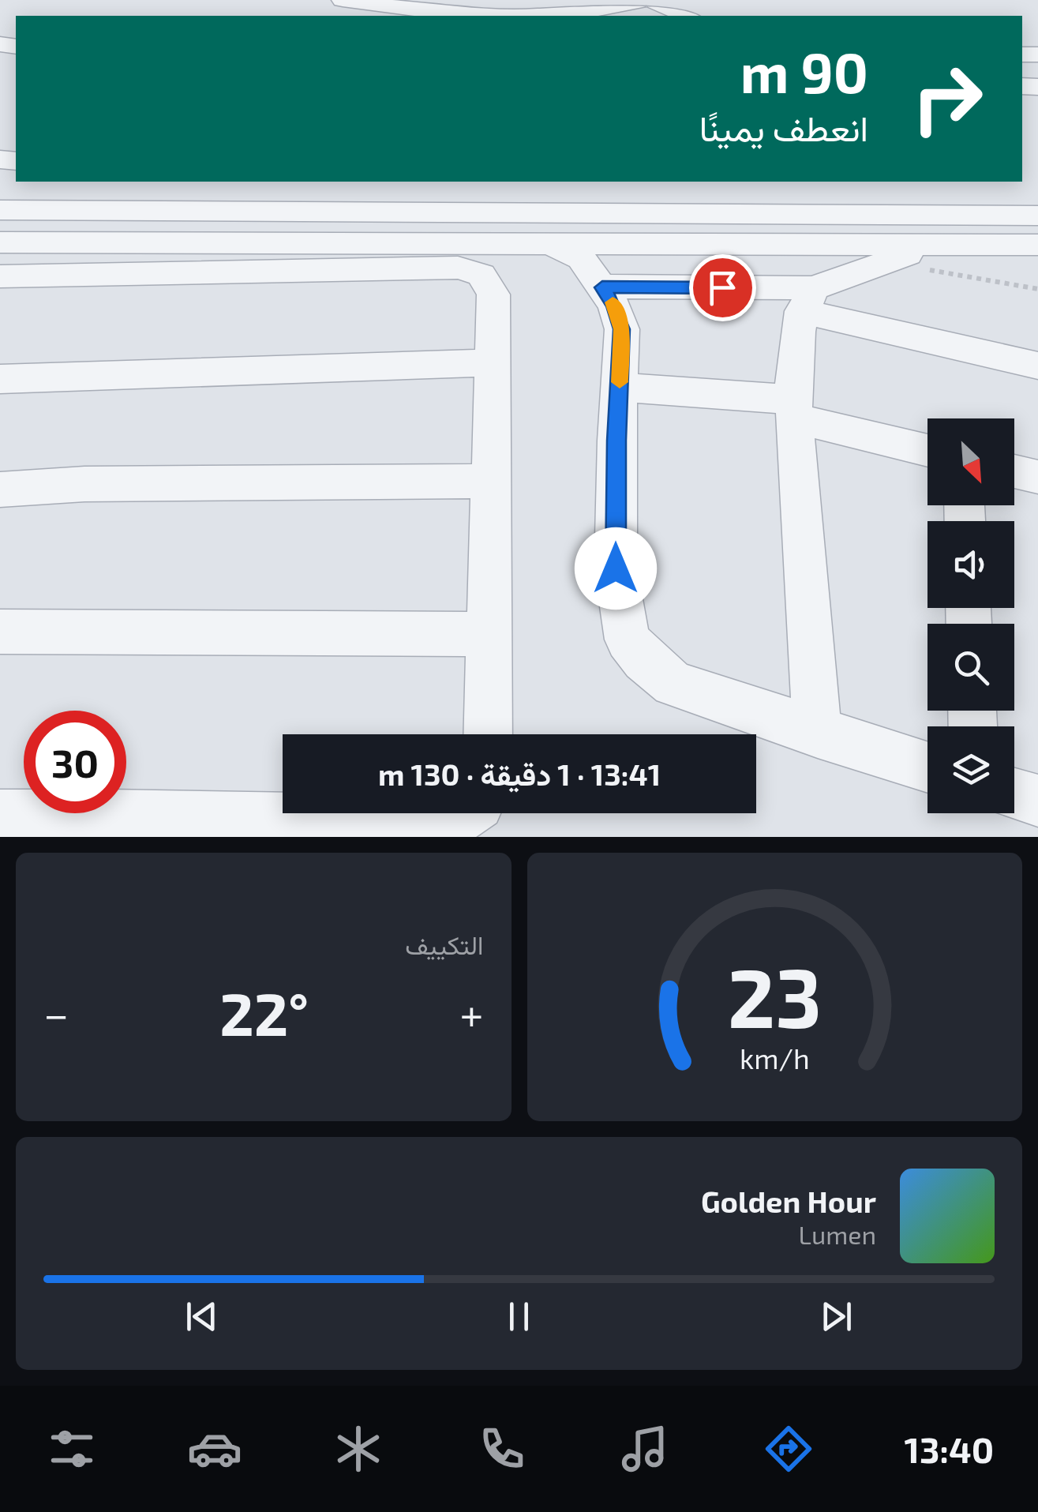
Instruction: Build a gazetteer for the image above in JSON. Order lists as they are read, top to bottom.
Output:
{
  "north": "bottom right",
  "page": {
    "turn": ["90 m", "انعطف يمينًا"],
    "limit": "30",
    "trip": "13:41 · 1 دقيقة · 130 m",
    "tile": "التكييف",
    "heat": ["−", "22°", "+"],
    "song": ["Golden Hour", "Lumen"],
    "tabs": "13:40",
    "gauge": ["23", "km/h"]
  }
}
